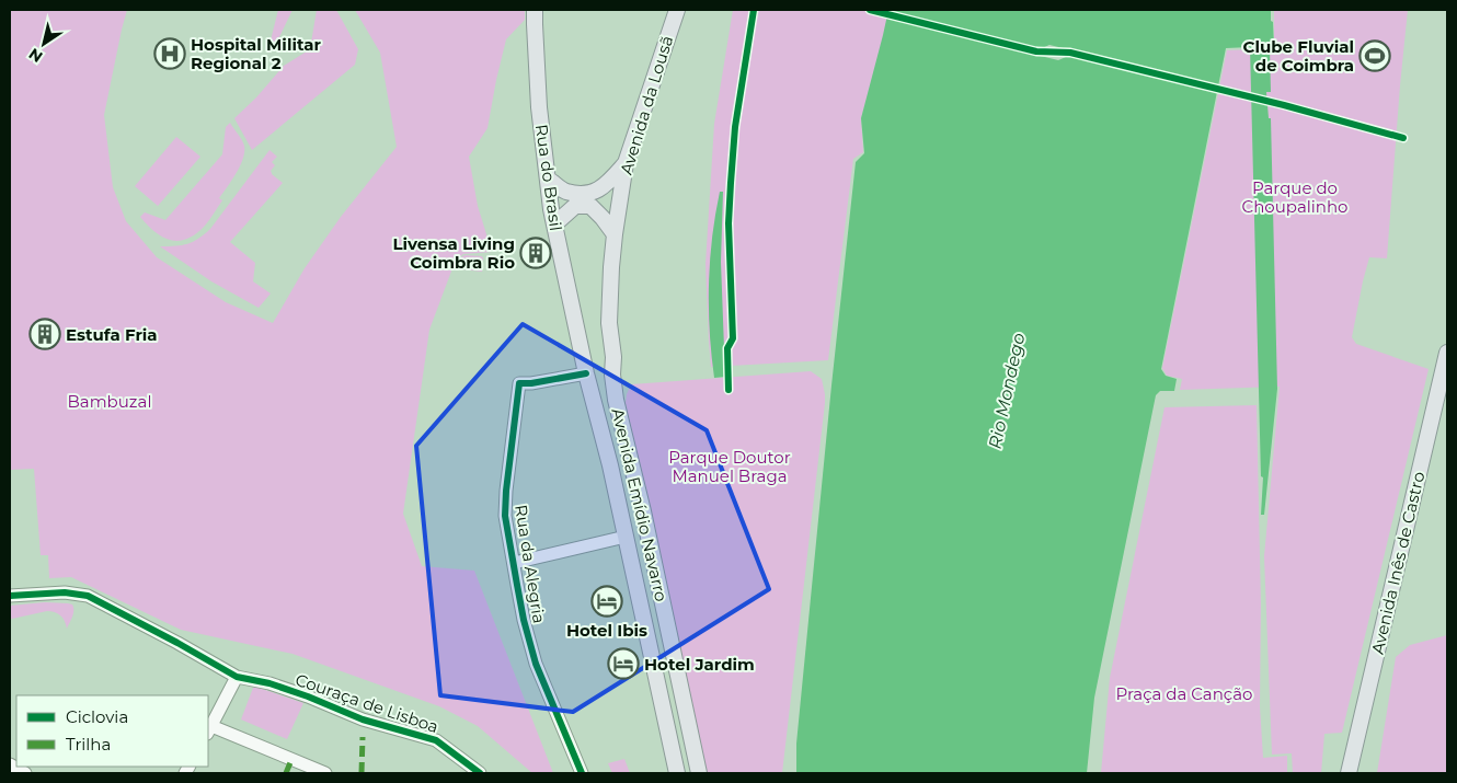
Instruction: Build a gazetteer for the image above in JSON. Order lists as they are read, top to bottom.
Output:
{
  "streets": {
    "main road": [
      "Avenida da Lousã",
      "Rua do Brasil",
      "Avenida Emídio Navarro",
      "Avenida Inês de Castro"
    ],
    "street": ["Rua da Alegria", "Couraça de Lisboa"]
  },
  "crossings": [
    ["Avenida da Lousã", "Avenida Emídio Navarro"],
    ["Rua do Brasil", "Avenida Emídio Navarro"],
    ["Avenida Emídio Navarro", "Rua da Alegria"]
  ],
  "water": ["Rio Mondego"],
  "parks": [
    "Parque do Choupalinho",
    "Bambuzal",
    "Parque Doutor Manuel Braga",
    "Praça da Canção"
  ],
  "places": {
    "hospital": ["Hospital Militar Regional 2"],
    "sports": ["Clube Fluvial de Coimbra"],
    "building": ["Livensa Living Coimbra Rio", "Estufa Fria"],
    "hotel": ["Hotel Ibis", "Hotel Jardim"]
  },
  "legend": ["Ciclovia", "Trilha"],
  "north": "bottom left"
}
